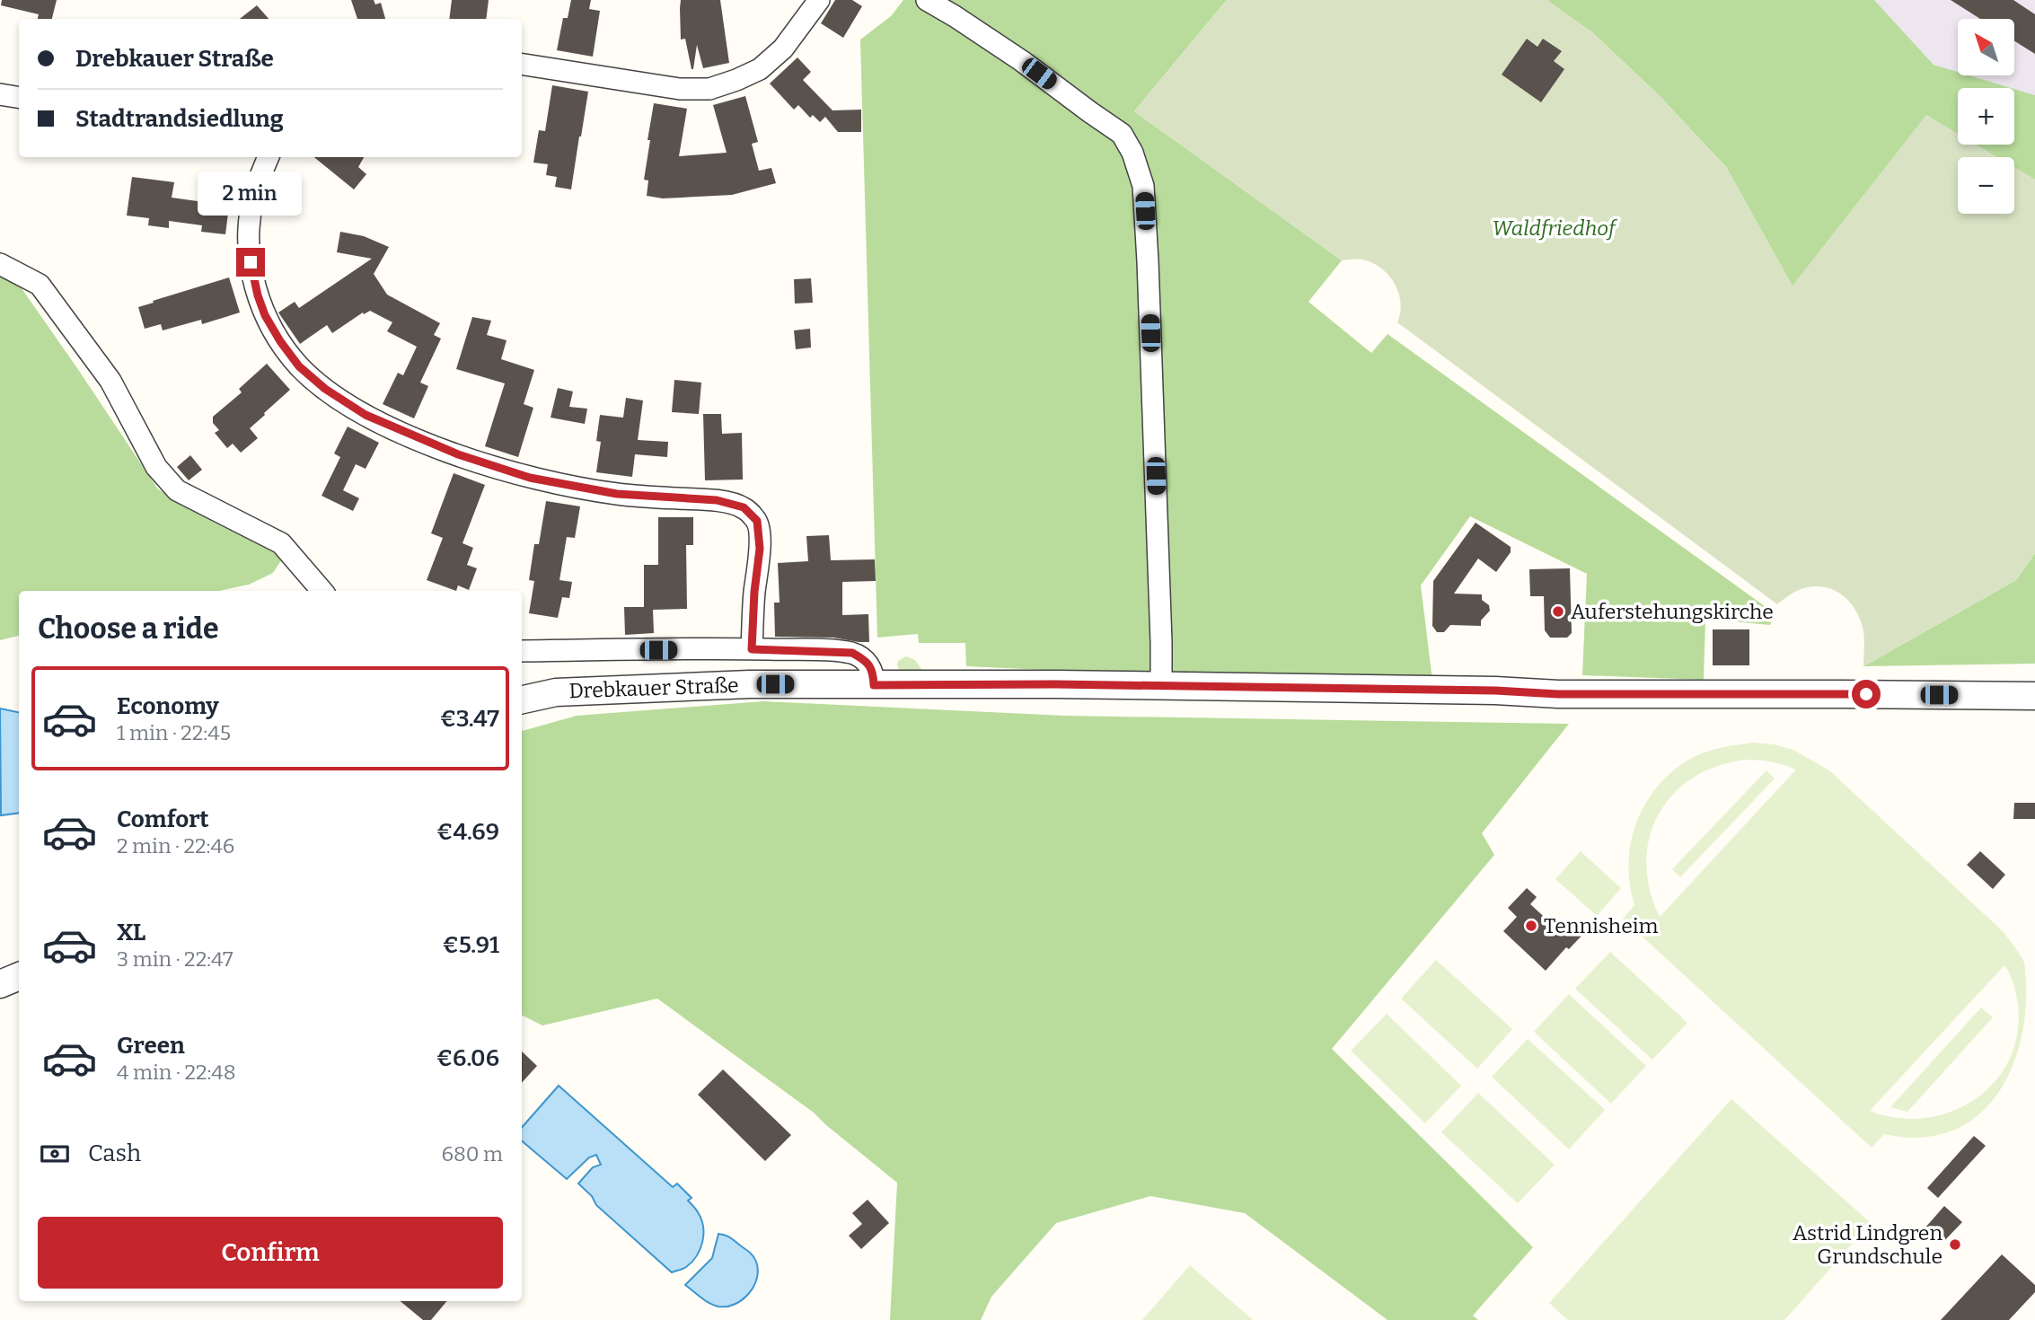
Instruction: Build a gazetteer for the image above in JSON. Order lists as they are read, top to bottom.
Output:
{
  "streets": {
    "street": ["Drebkauer Straße"]
  },
  "parks": ["Waldfriedhof"],
  "places": ["Auferstehungskirche", "Tennisheim", "Astrid Lindgren Grundschule"],
  "north": "top left",
  "page": {
    "map_buttons": ["+", "−"],
    "banner": ["Drebkauer Straße", "Stadtrandsiedlung"],
    "bubble": "2 min",
    "heading": "Choose a ride",
    "list": [
      {
        "name": "Economy",
        "note": "1 min · 22:45",
        "value": "€3.47"
      },
      {
        "name": "Comfort",
        "note": "2 min · 22:46",
        "value": "€4.69"
      },
      {
        "name": "XL",
        "note": "3 min · 22:47",
        "value": "€5.91"
      },
      {
        "name": "Green",
        "note": "4 min · 22:48",
        "value": "€6.06"
      }
    ],
    "pay": ["Cash", "680 m"],
    "buttons": "Confirm"
  }
}
